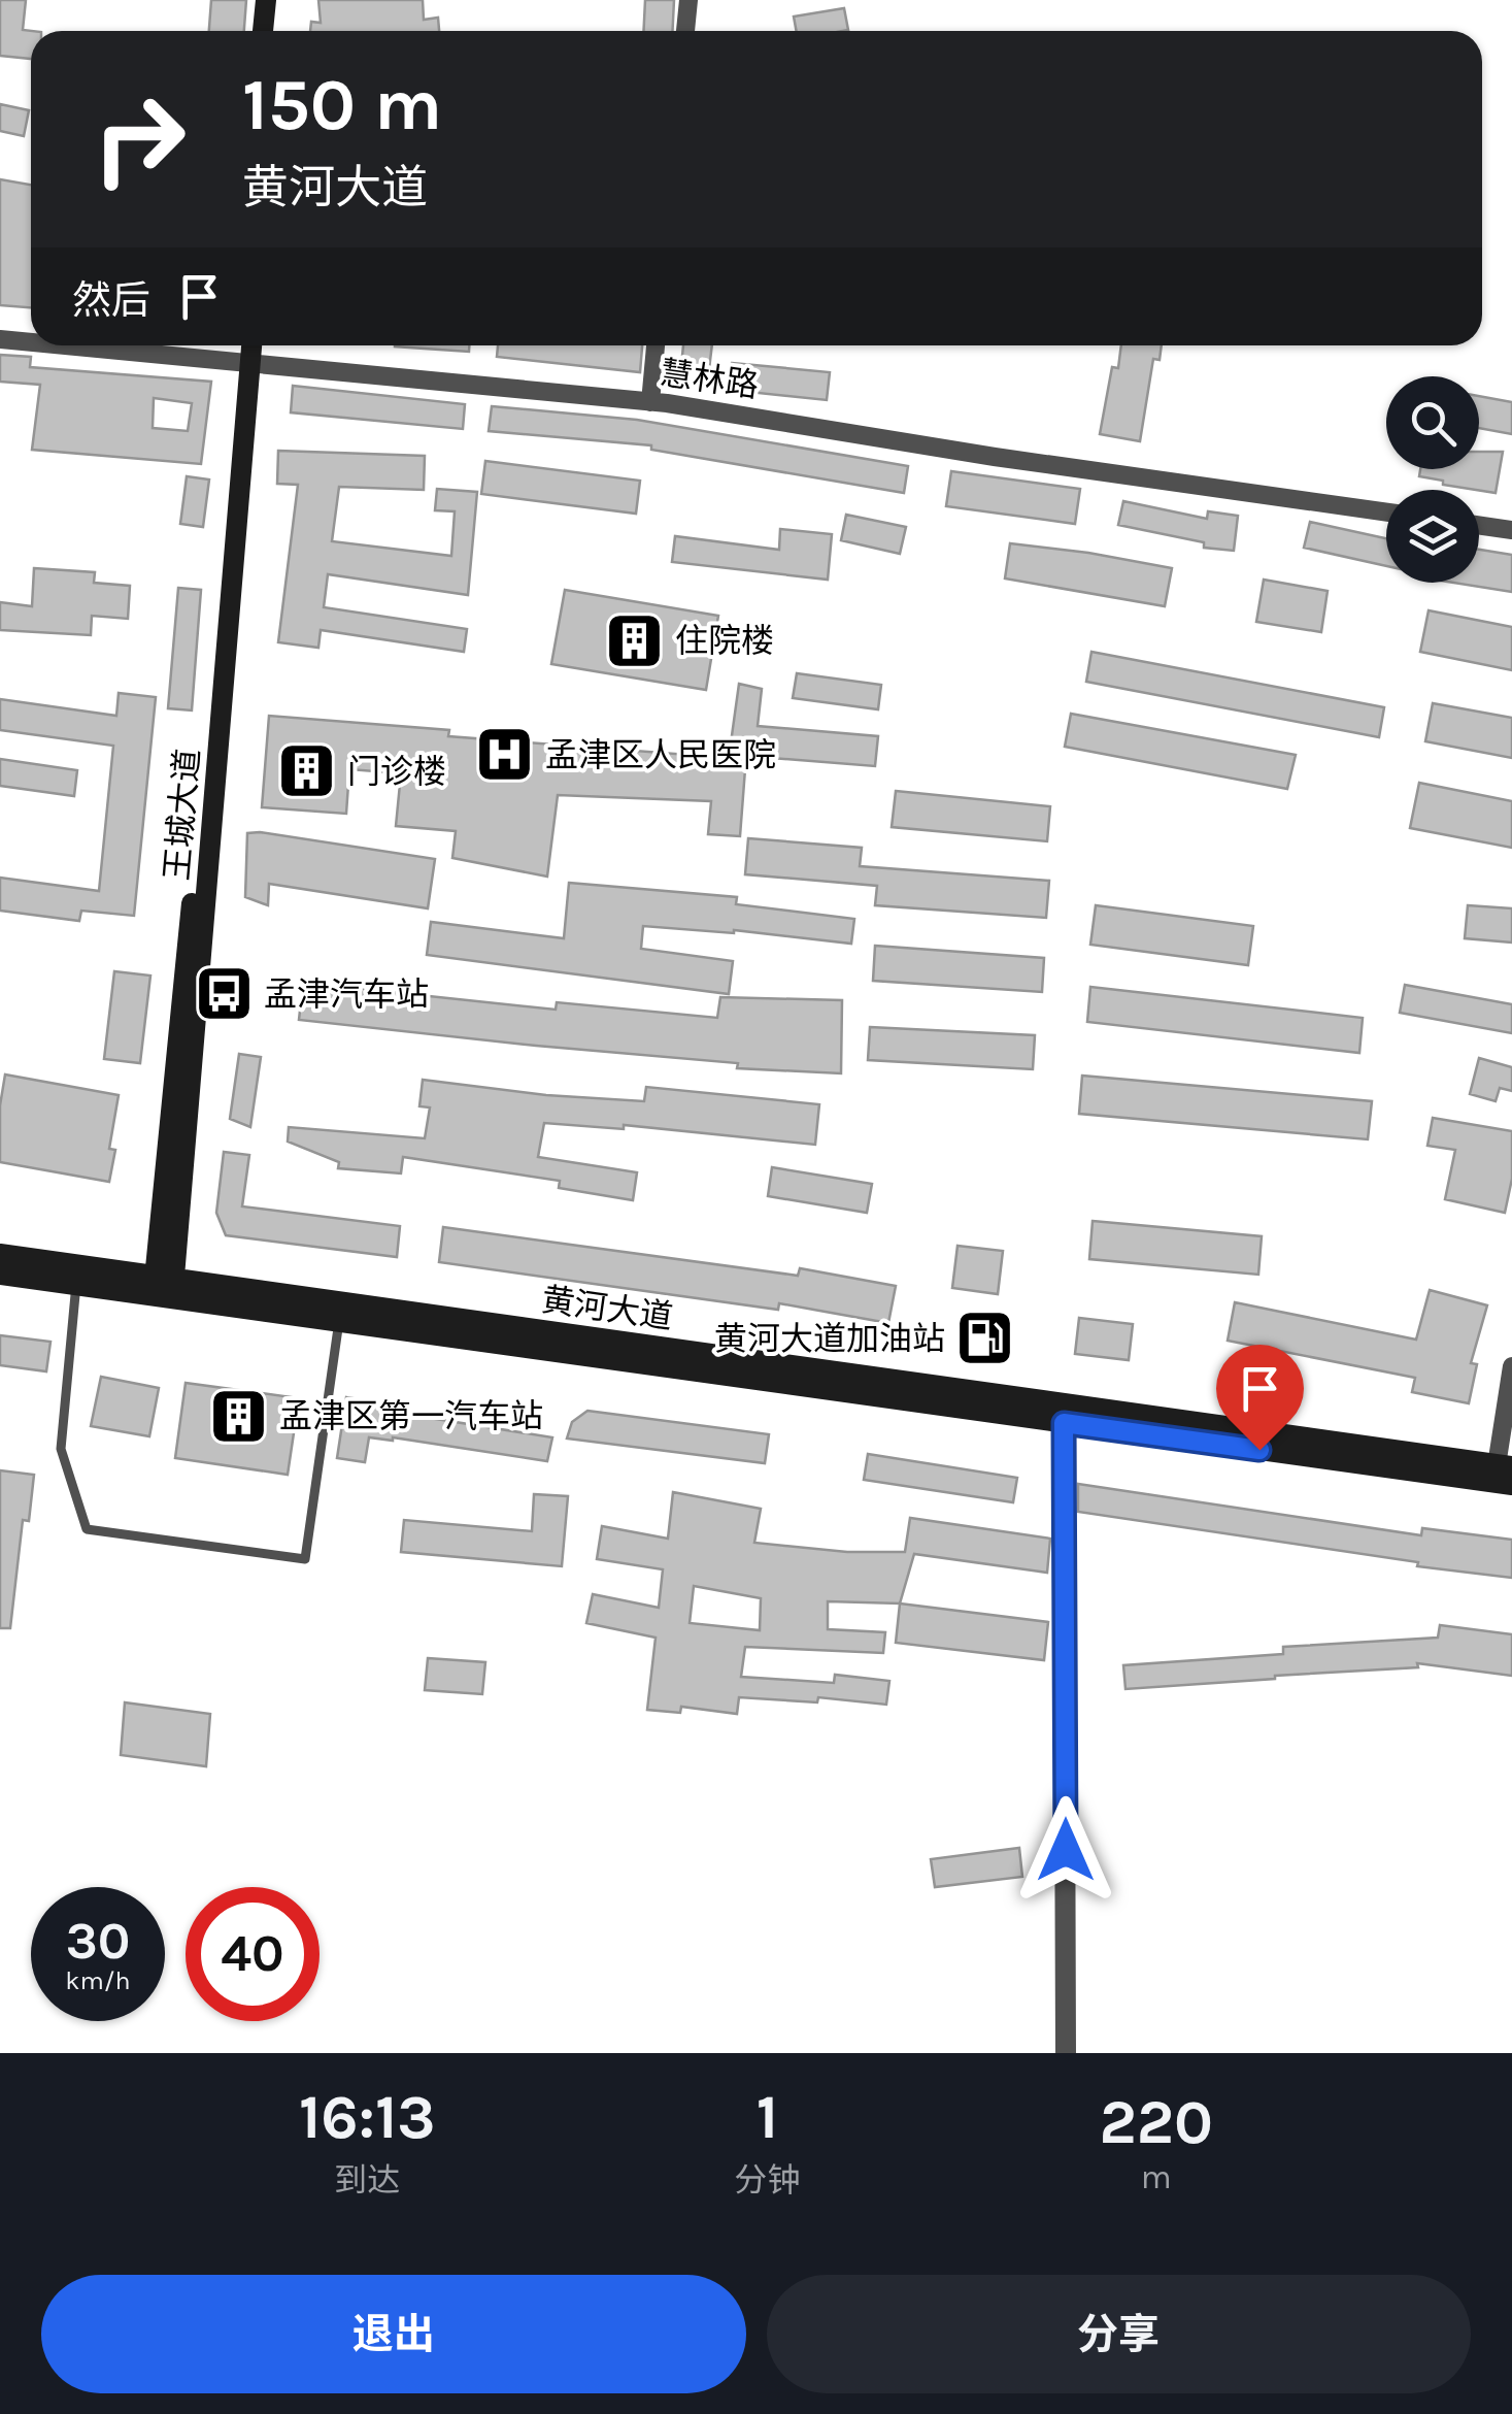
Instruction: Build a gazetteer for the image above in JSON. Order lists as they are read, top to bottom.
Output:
{
  "streets": {
    "main road": ["王城大道", "黄河大道"],
    "street": ["慧林路"]
  },
  "crossings": [
    ["慧林路", "王城大道"],
    ["王城大道", "黄河大道"]
  ],
  "places": {
    "building": ["住院楼", "门诊楼", "孟津区第一汽车站"],
    "hospital": ["孟津区人民医院"],
    "bus stop": ["孟津汽车站"],
    "fuel station": ["黄河大道加油站"]
  },
  "page": {
    "turn": ["150 m", "黄河大道"],
    "then": "然后",
    "speed": "30 km/h",
    "limit": "40",
    "eta": [
      "16:13",
      "到达",
      "1",
      "分钟",
      "220",
      "m"
    ],
    "buttons": ["退出", "分享"]
  }
}
